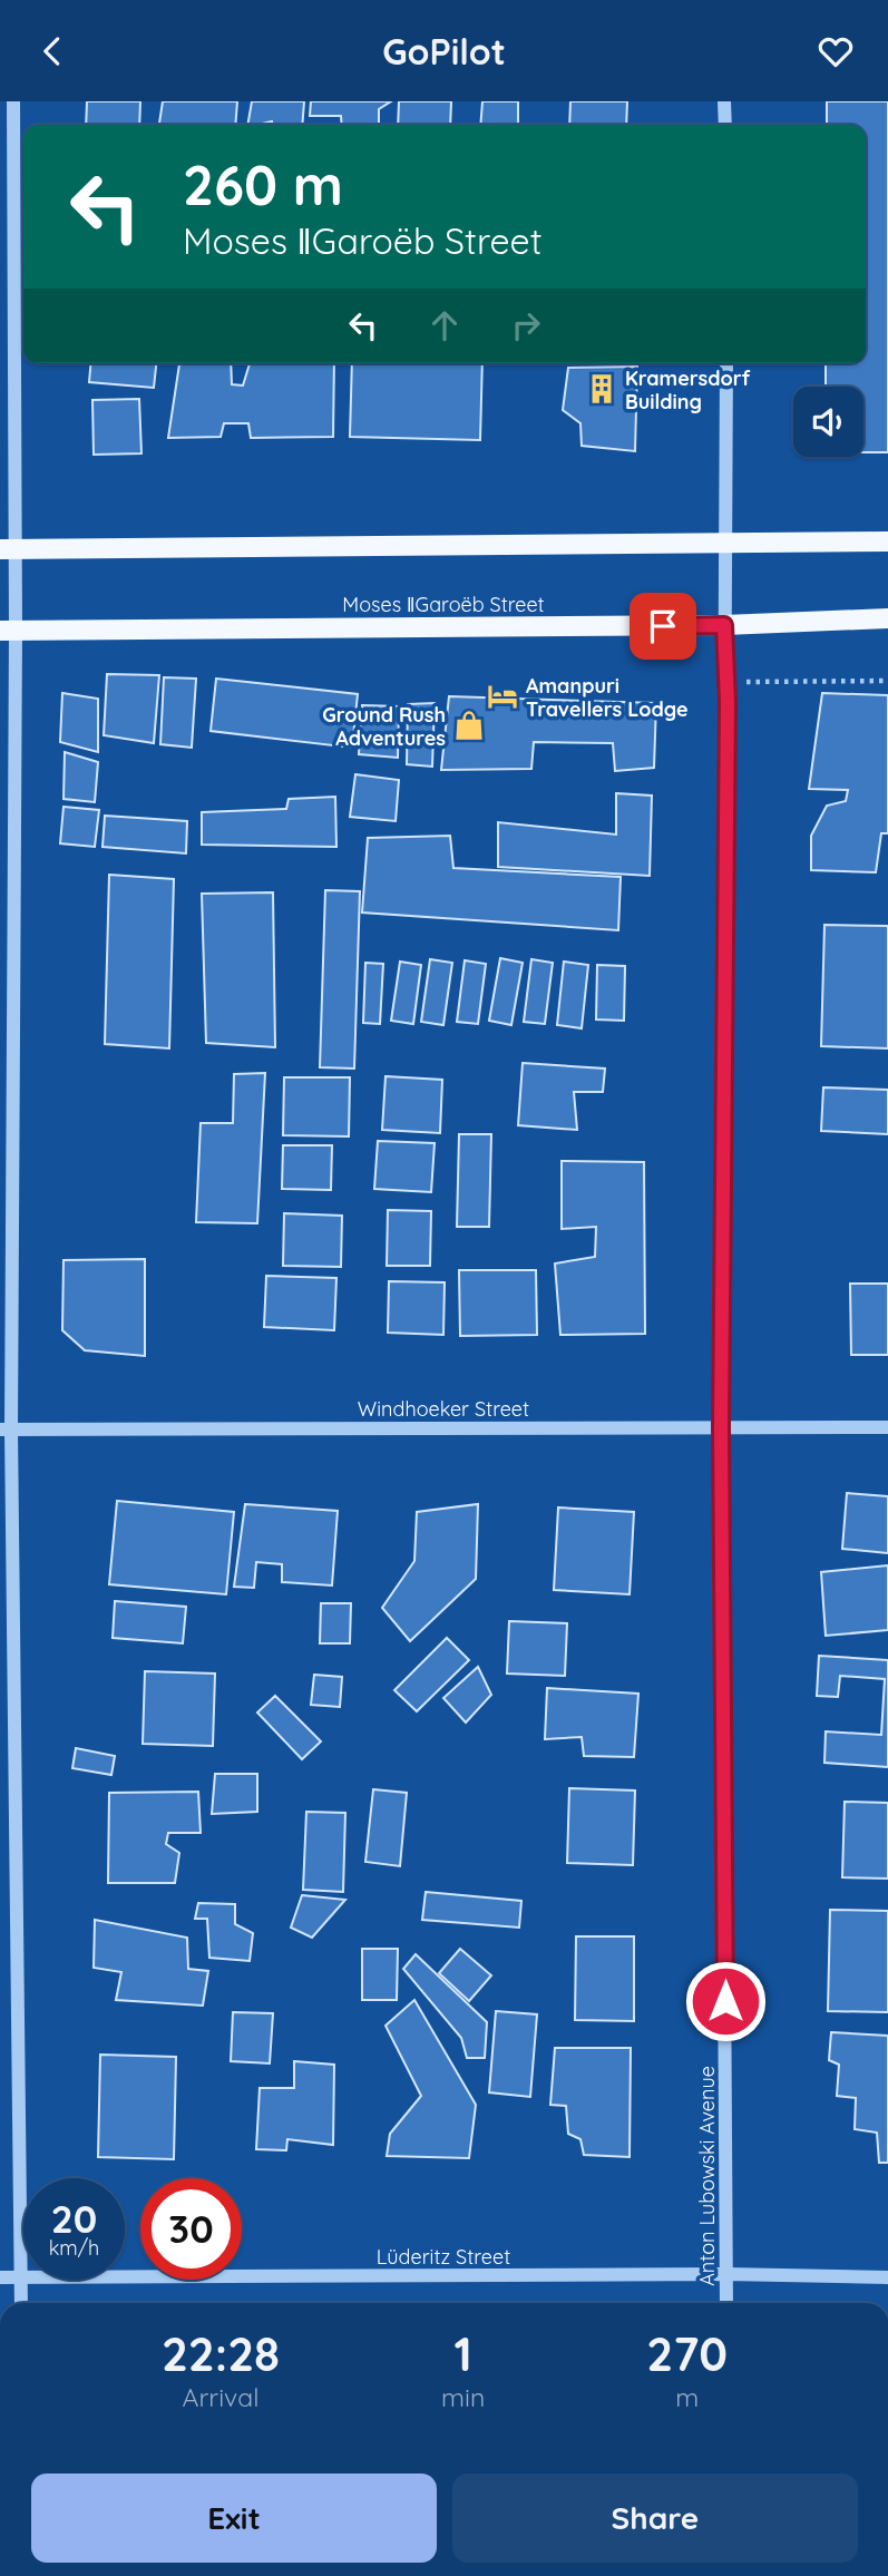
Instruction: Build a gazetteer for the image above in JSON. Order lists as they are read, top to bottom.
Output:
{
  "streets": {
    "main road": ["Moses ǁGaroëb Street"],
    "street": ["Windhoeker Street", "Anton Lubowski Avenue", "Lüderitz Street"]
  },
  "crossings": [
    ["Moses ǁGaroëb Street", "Anton Lubowski Avenue"],
    ["Windhoeker Street", "Anton Lubowski Avenue"],
    ["Anton Lubowski Avenue", "Lüderitz Street"]
  ],
  "places": {
    "building": ["Kramersdorf Building"],
    "hotel": ["Amanpuri Travellers Lodge"],
    "shop": ["Ground Rush Adventures"]
  },
  "page": {
    "header": "GoPilot",
    "turn": ["260 m", "Moses ǁGaroëb Street"],
    "speed": "20 km/h",
    "limit": "30",
    "eta": [
      "22:28",
      "Arrival",
      "1",
      "min",
      "270",
      "m"
    ],
    "buttons": ["Exit", "Share"]
  }
}
